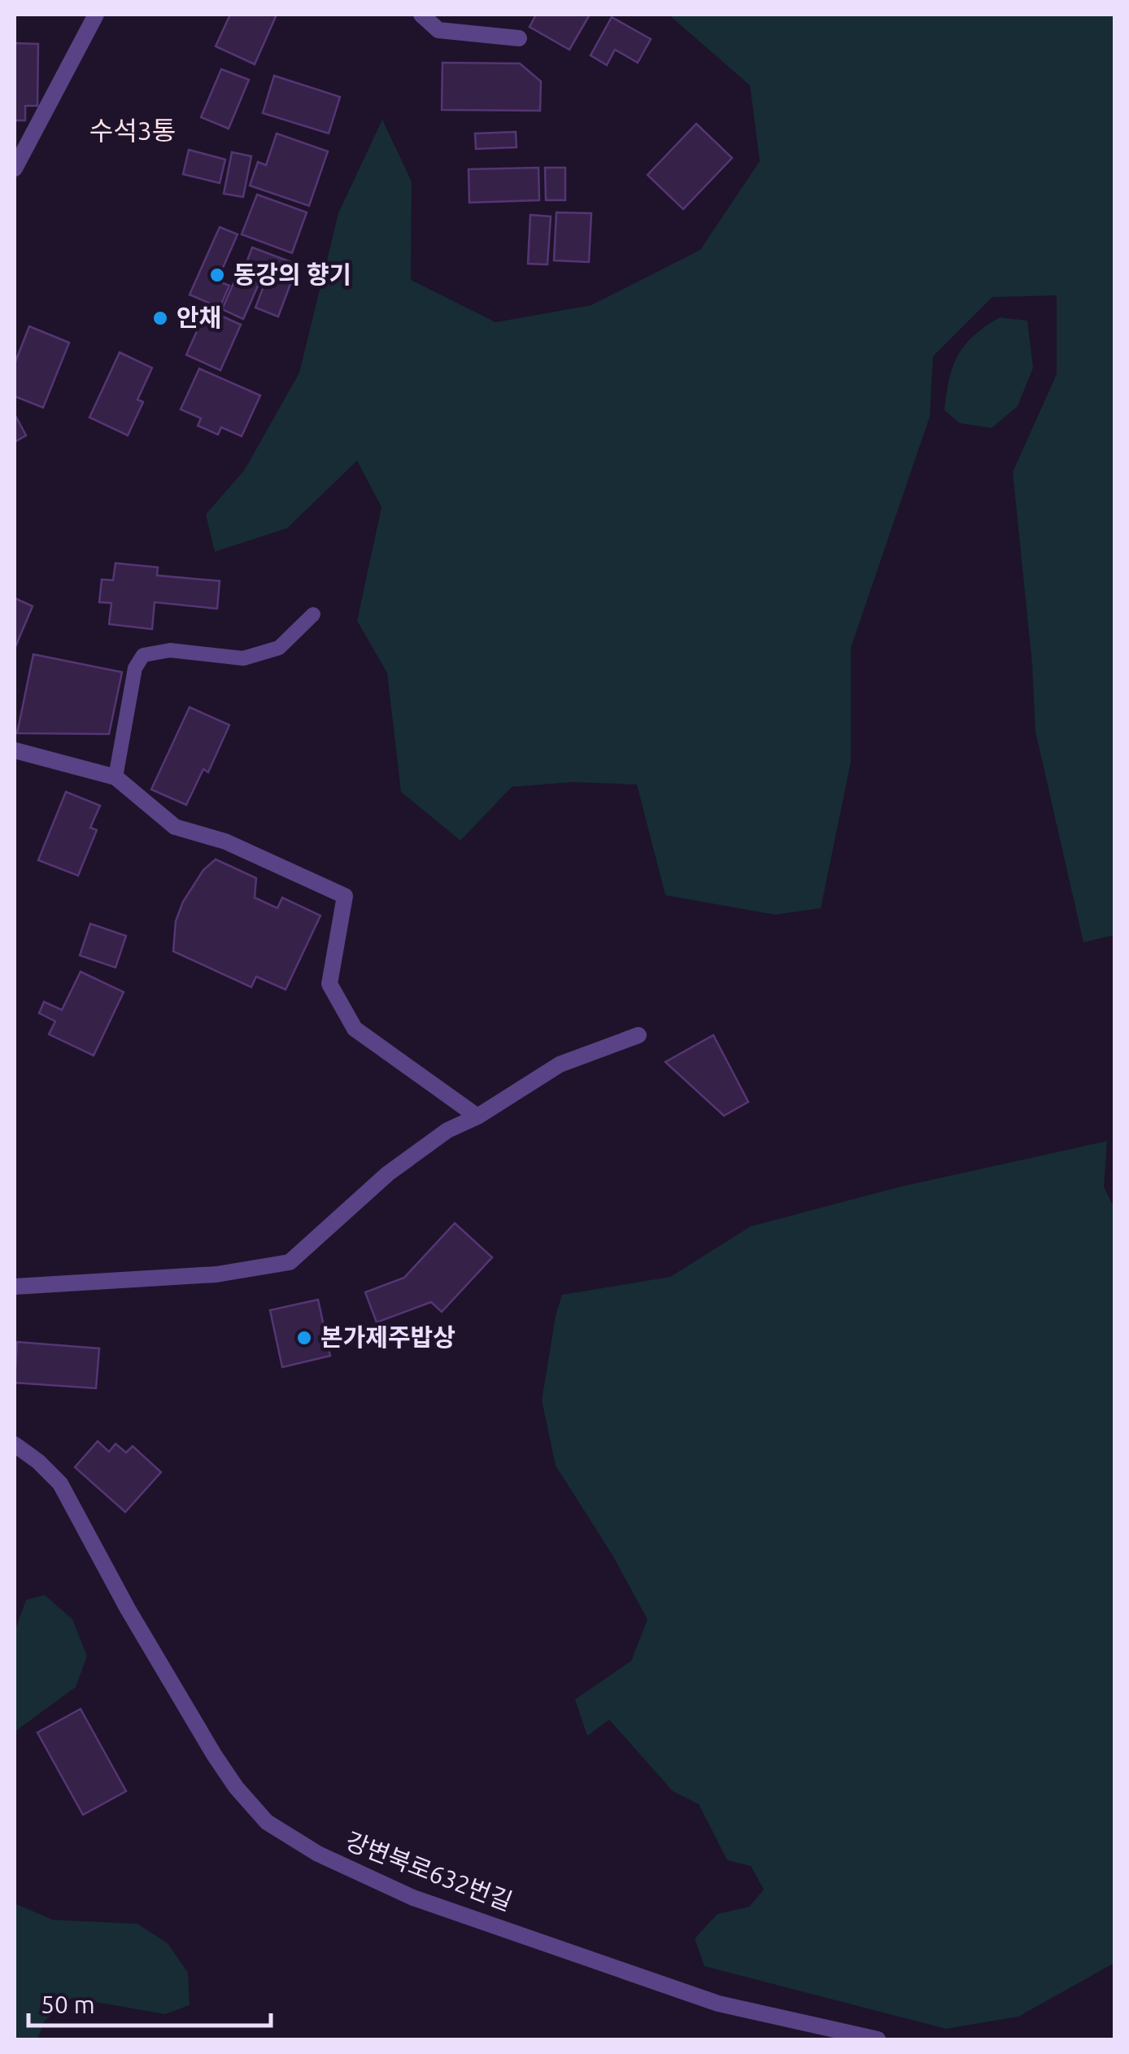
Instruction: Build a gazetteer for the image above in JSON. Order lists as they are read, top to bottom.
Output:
{
  "streets": {
    "street": ["강변북로632번길"]
  },
  "districts": ["수석3통"],
  "places": ["동강의 향기", "안채", "본가제주밥상"],
  "scale_bar": "50 m"
}
